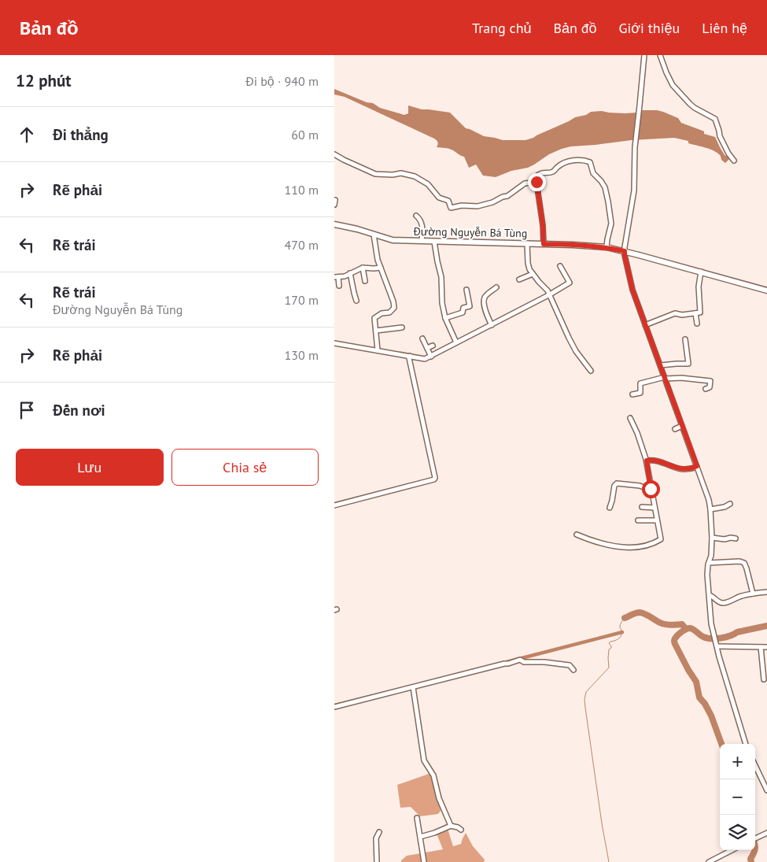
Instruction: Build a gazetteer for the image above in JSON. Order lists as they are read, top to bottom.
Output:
{
  "streets": {
    "main road": ["Đường Nguyễn Bá Tùng"]
  },
  "page": {
    "header": "Bản đồ",
    "nav": [
      "Trang chủ",
      "Bản đồ",
      "Giới thiệu",
      "Liên hệ"
    ],
    "heading": ["12 phút", "Đi bộ · 940 m"],
    "list": [
      ["Đi thẳng", "60 m"],
      ["Rẽ phải", "110 m"],
      ["Rẽ trái", "470 m"],
      ["Rẽ trái", "Đường Nguyễn Bá Tùng", "170 m"],
      ["Rẽ phải", "130 m"],
      "Đến nơi"
    ],
    "buttons": ["Lưu", "Chia sẻ"],
    "map_buttons": ["+", "−"]
  }
}
